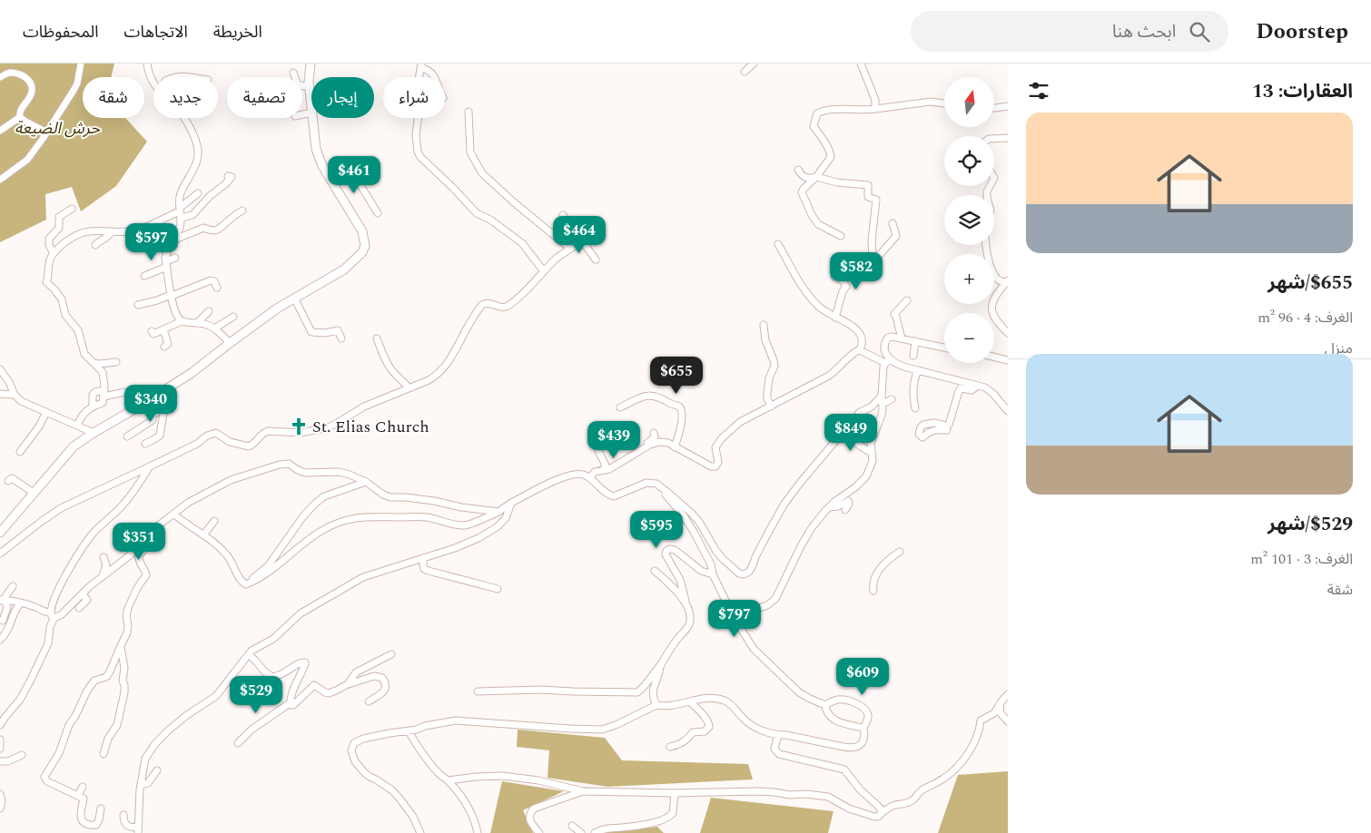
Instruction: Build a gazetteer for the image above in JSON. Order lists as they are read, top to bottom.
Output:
{
  "parks": ["حرش الضيعة"],
  "places": {
    "church": ["St. Elias Church"]
  },
  "north": "top",
  "page": {
    "header": "Doorstep",
    "search": "ابحث هنا",
    "nav": ["الخريطة", "الاتجاهات", "المحفوظات"],
    "heading": "العقارات: 13",
    "map_buttons": ["+", "−"],
    "chip": [
      "شراء",
      "إيجار",
      "تصفية",
      "جديد",
      "شقة"
    ],
    "list": [
      {
        "name": "$655/شهر",
        "note": "الغرف: 4 · 96 m² · منزل"
      },
      {
        "name": "$529/شهر",
        "note": "الغرف: 3 · 101 m² · شقة"
      }
    ],
    "price": [
      "$461",
      "$464",
      "$597",
      "$582",
      "$655",
      "$340",
      "$849",
      "$439",
      "$595",
      "$351",
      "$797",
      "$609",
      "$529"
    ]
  }
}
